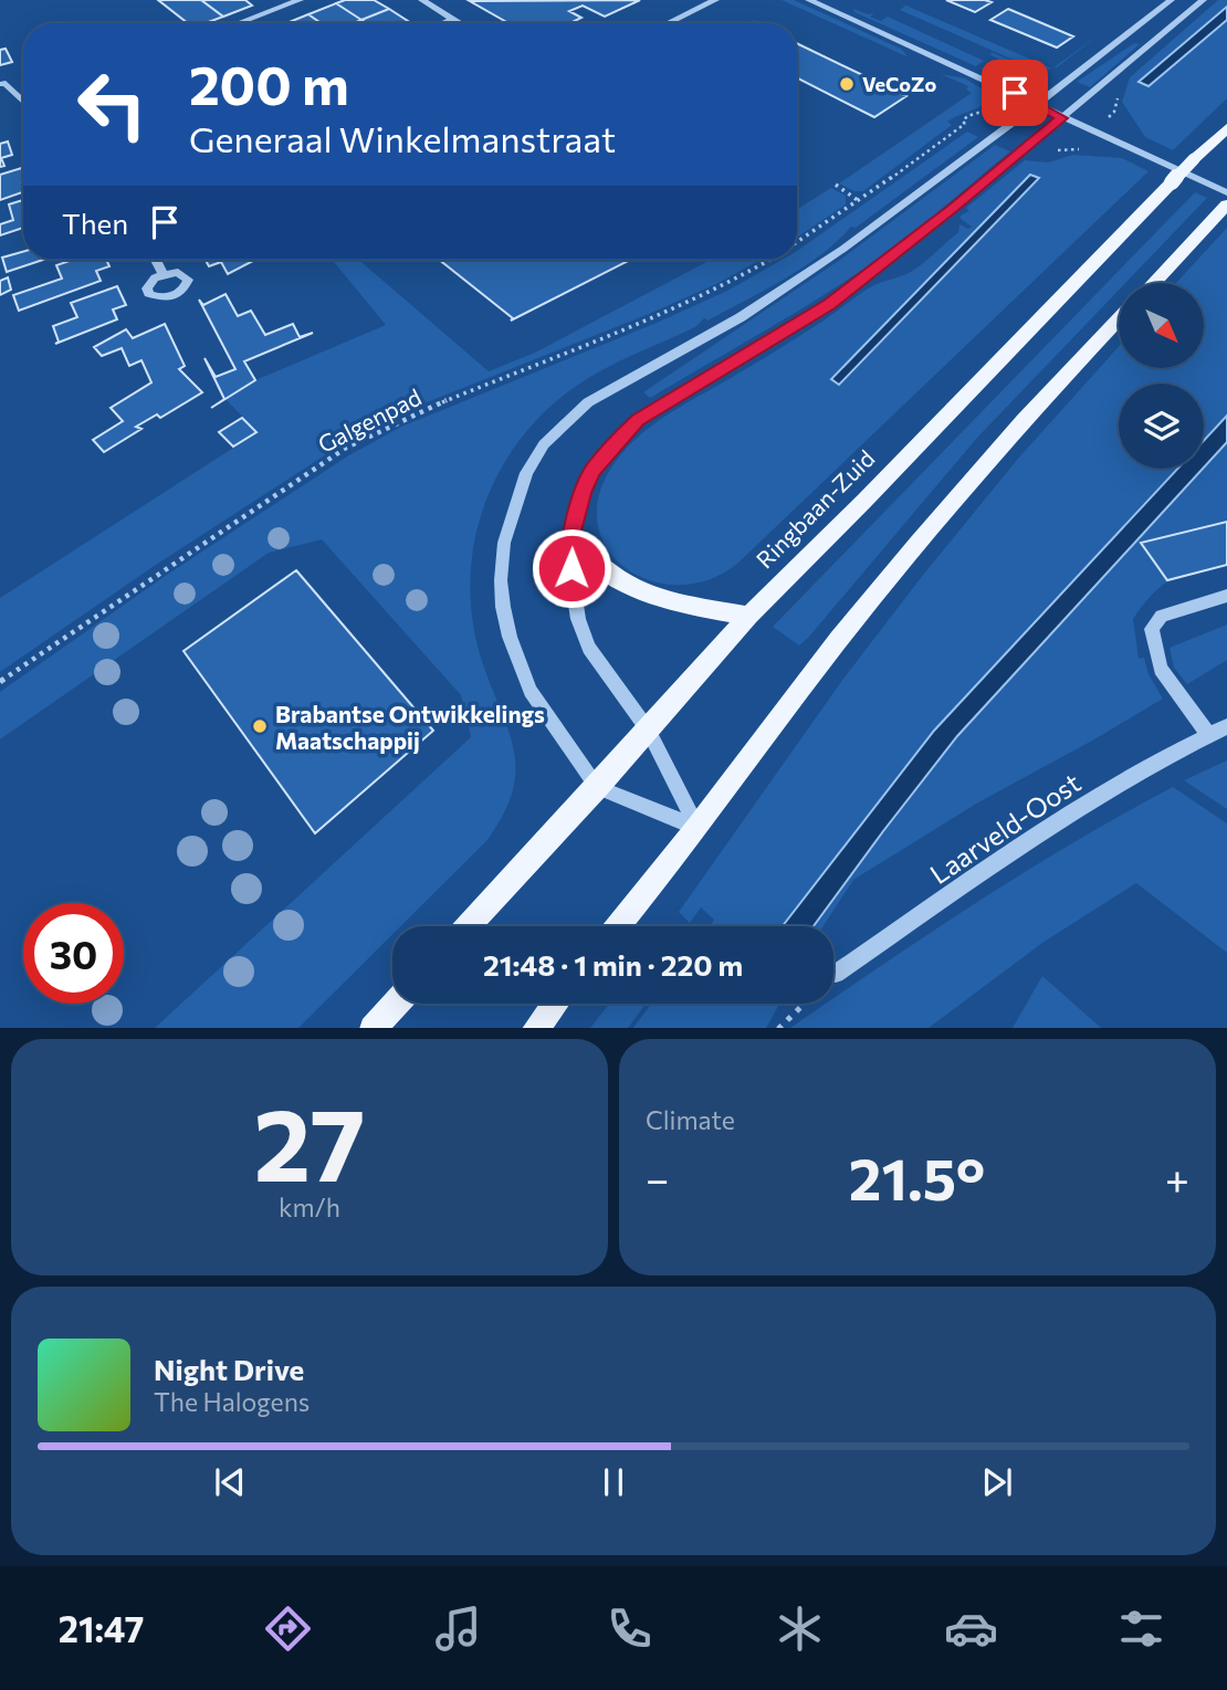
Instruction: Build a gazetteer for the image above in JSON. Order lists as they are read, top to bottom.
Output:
{
  "streets": {
    "main road": ["Ringbaan-Zuid"],
    "street": ["Laarveld-Oost"],
    "path": ["Galgenpad"]
  },
  "places": ["VeCoZo", "Brabantse Ontwikkelings Maatschappij"],
  "north": "bottom right",
  "page": {
    "turn": ["200 m", "Generaal Winkelmanstraat"],
    "then": "Then",
    "limit": "30",
    "trip": "21:48 · 1 min · 220 m",
    "tile": [
      ["27", "km/h"],
      "Climate"
    ],
    "heat": ["−", "21.5°", "+"],
    "song": ["Night Drive", "The Halogens"],
    "tabs": "21:47"
  }
}
